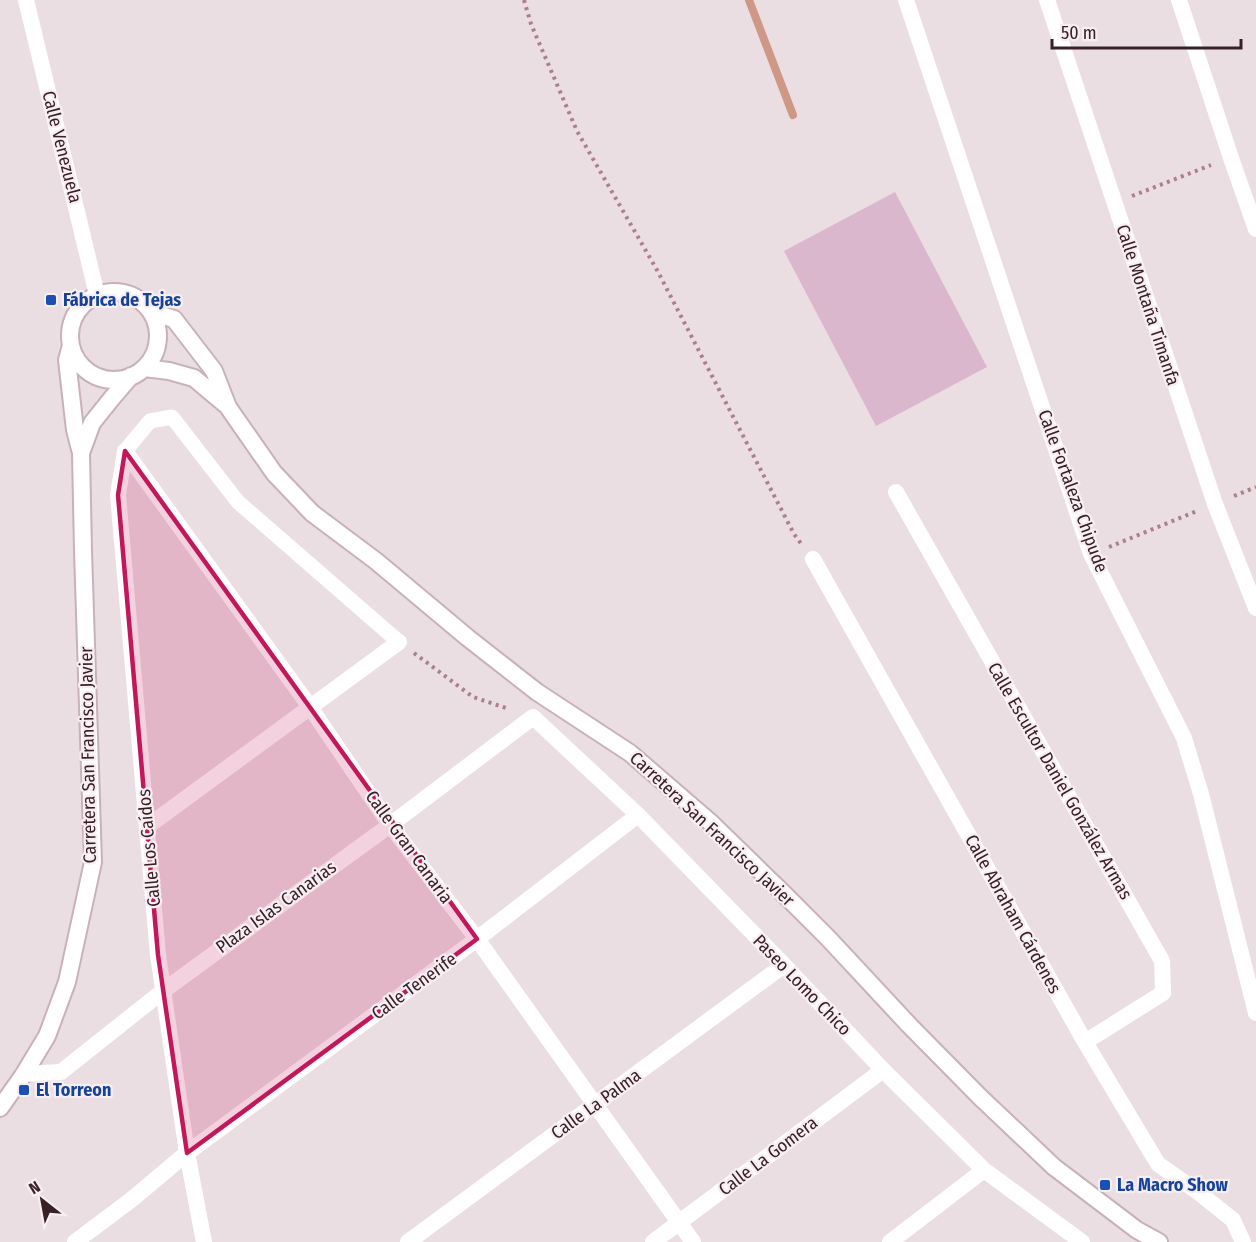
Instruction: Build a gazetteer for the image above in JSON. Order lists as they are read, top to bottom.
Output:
{
  "streets": {
    "street": [
      "Calle Venezuela",
      "Calle Montaña Timanfa",
      "Calle Fortaleza Chipude",
      "Carretera San Francisco Javier",
      "Calle Escultor Daniel González Armas",
      "Calle Gran Canaria",
      "Calle Los Caídos",
      "Plaza Islas Canarias",
      "Calle Abraham Cárdenes",
      "Paseo Lomo Chico",
      "Calle Tenerife",
      "Calle La Palma",
      "Calle La Gomera"
    ]
  },
  "crossings": [
    ["Calle Venezuela", "Carretera San Francisco Javier"],
    ["Carretera San Francisco Javier", "Plaza Islas Canarias"],
    ["Calle Escultor Daniel González Armas", "Calle Abraham Cárdenes"],
    ["Calle Gran Canaria", "Calle Los Caídos"],
    ["Calle Gran Canaria", "Plaza Islas Canarias"],
    ["Calle Gran Canaria", "Calle Tenerife"],
    ["Calle Gran Canaria", "Calle La Palma"],
    ["Calle Gran Canaria", "Calle La Gomera"],
    ["Calle Los Caídos", "Plaza Islas Canarias"],
    ["Calle Los Caídos", "Calle Tenerife"],
    ["Plaza Islas Canarias", "Paseo Lomo Chico"],
    ["Paseo Lomo Chico", "Calle Tenerife"],
    ["Paseo Lomo Chico", "Calle La Palma"],
    ["Paseo Lomo Chico", "Calle La Gomera"]
  ],
  "places": {
    "transit": ["Fábrica de Tejas", "El Torreon", "La Macro Show"]
  },
  "scale_bar": "50 m",
  "north": "top left"
}
